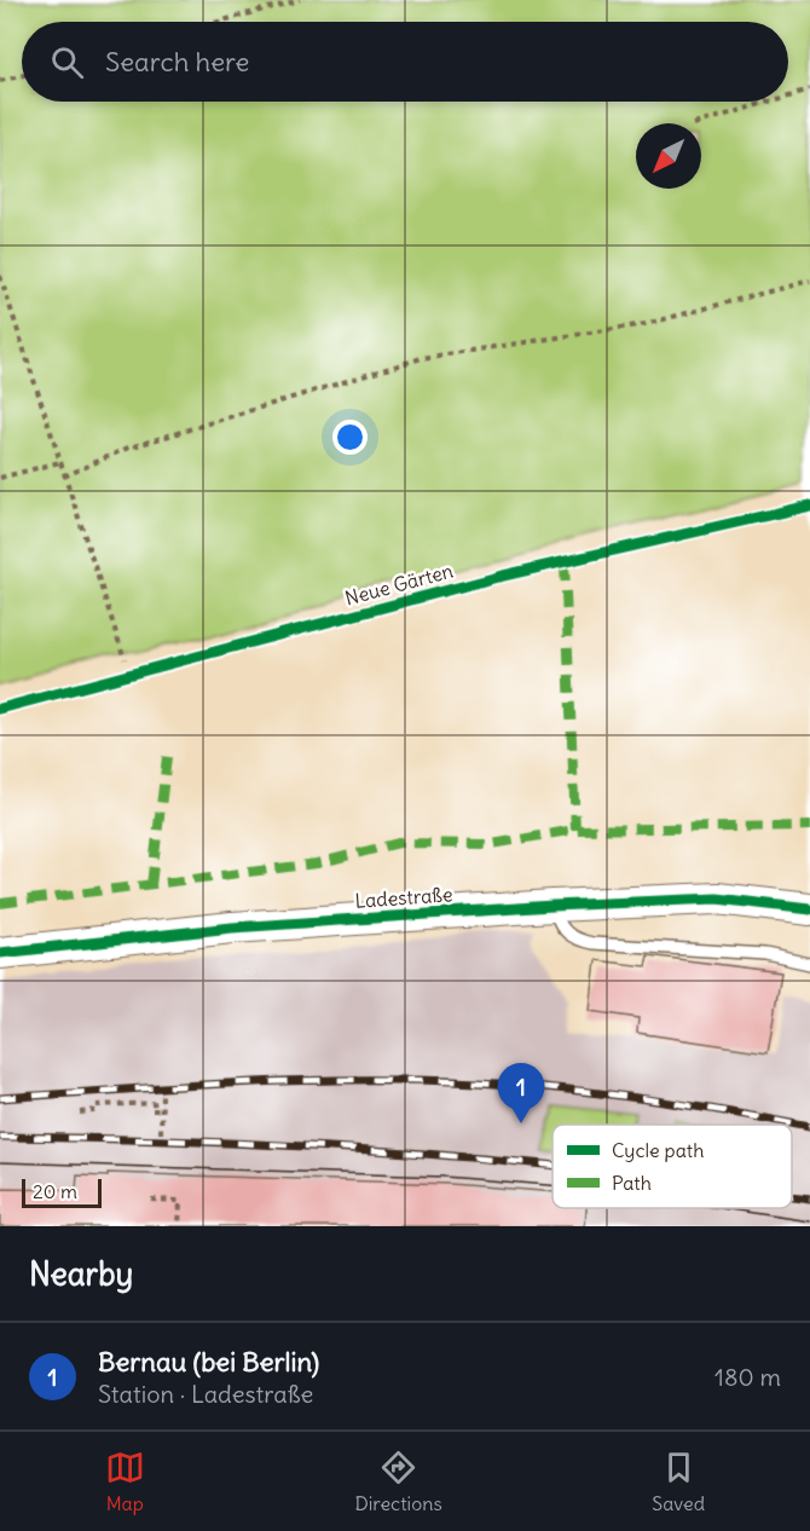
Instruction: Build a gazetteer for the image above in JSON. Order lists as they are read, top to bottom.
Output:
{
  "streets": {
    "street": ["Ladestraße"],
    "lane": ["Neue Gärten"]
  },
  "legend": ["Cycle path", "Path"],
  "scale_bar": "20 m",
  "north": "bottom left",
  "page": {
    "search": "Search here",
    "pins": "1",
    "scale": "20 m",
    "heading": "Nearby",
    "list": [
      {
        "mark": "1",
        "name": "Bernau (bei Berlin)",
        "note": "Station · Ladestraße",
        "value": "180 m"
      }
    ],
    "nav": ["Map", "Directions", "Saved"]
  }
}
